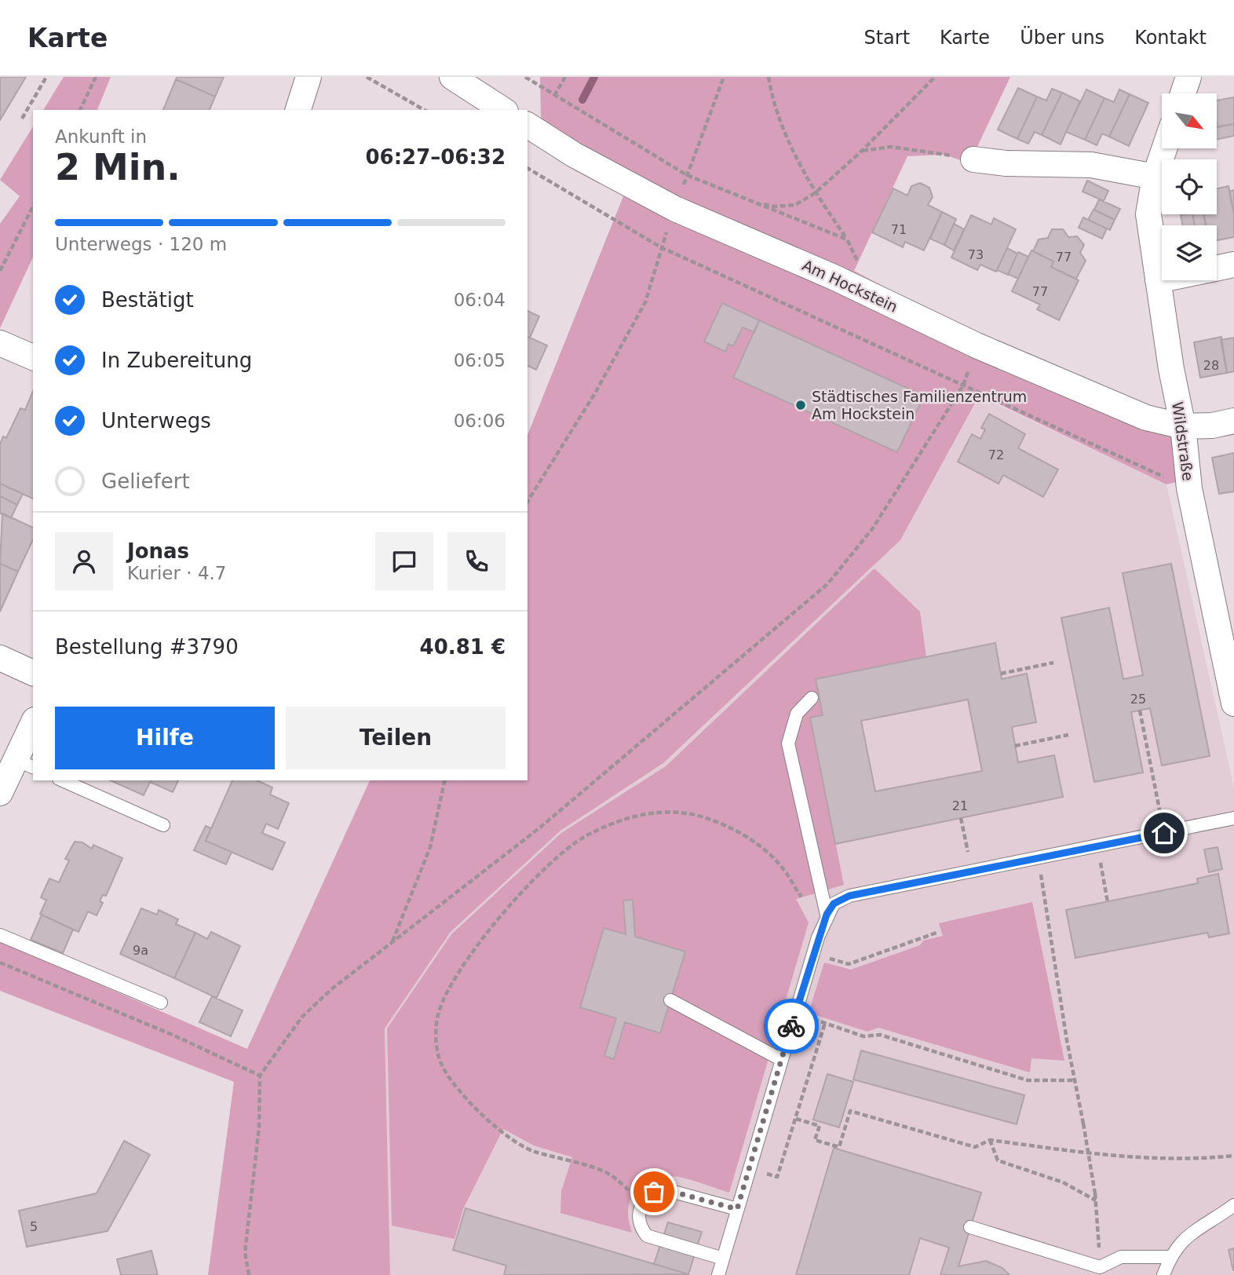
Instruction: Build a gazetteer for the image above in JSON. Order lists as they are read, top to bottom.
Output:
{
  "streets": {
    "street": ["Am Hockstein", "Wildstraße"]
  },
  "crossings": [
    ["Am Hockstein", "Wildstraße"]
  ],
  "places": ["Städtisches Familienzentrum Am Hockstein"],
  "house_numbers": [
    "71",
    "73",
    "77",
    "77",
    "28",
    "72",
    "25",
    "21",
    "9a",
    "5"
  ],
  "north": "bottom right",
  "page": {
    "header": "Karte",
    "nav": [
      "Start",
      "Karte",
      "Über uns",
      "Kontakt"
    ],
    "heading": ["2 Min.", "Ankunft in", "06:27–06:32"],
    "panel": [
      "Jonas",
      "Kurier · 4.7",
      "Bestellung #3790",
      "40.81 €"
    ],
    "bar": "Unterwegs · 120 m",
    "list": [
      ["Bestätigt", "06:04"],
      ["In Zubereitung", "06:05"],
      ["Unterwegs", "06:06"],
      "Geliefert"
    ],
    "buttons": ["Hilfe", "Teilen"]
  }
}
